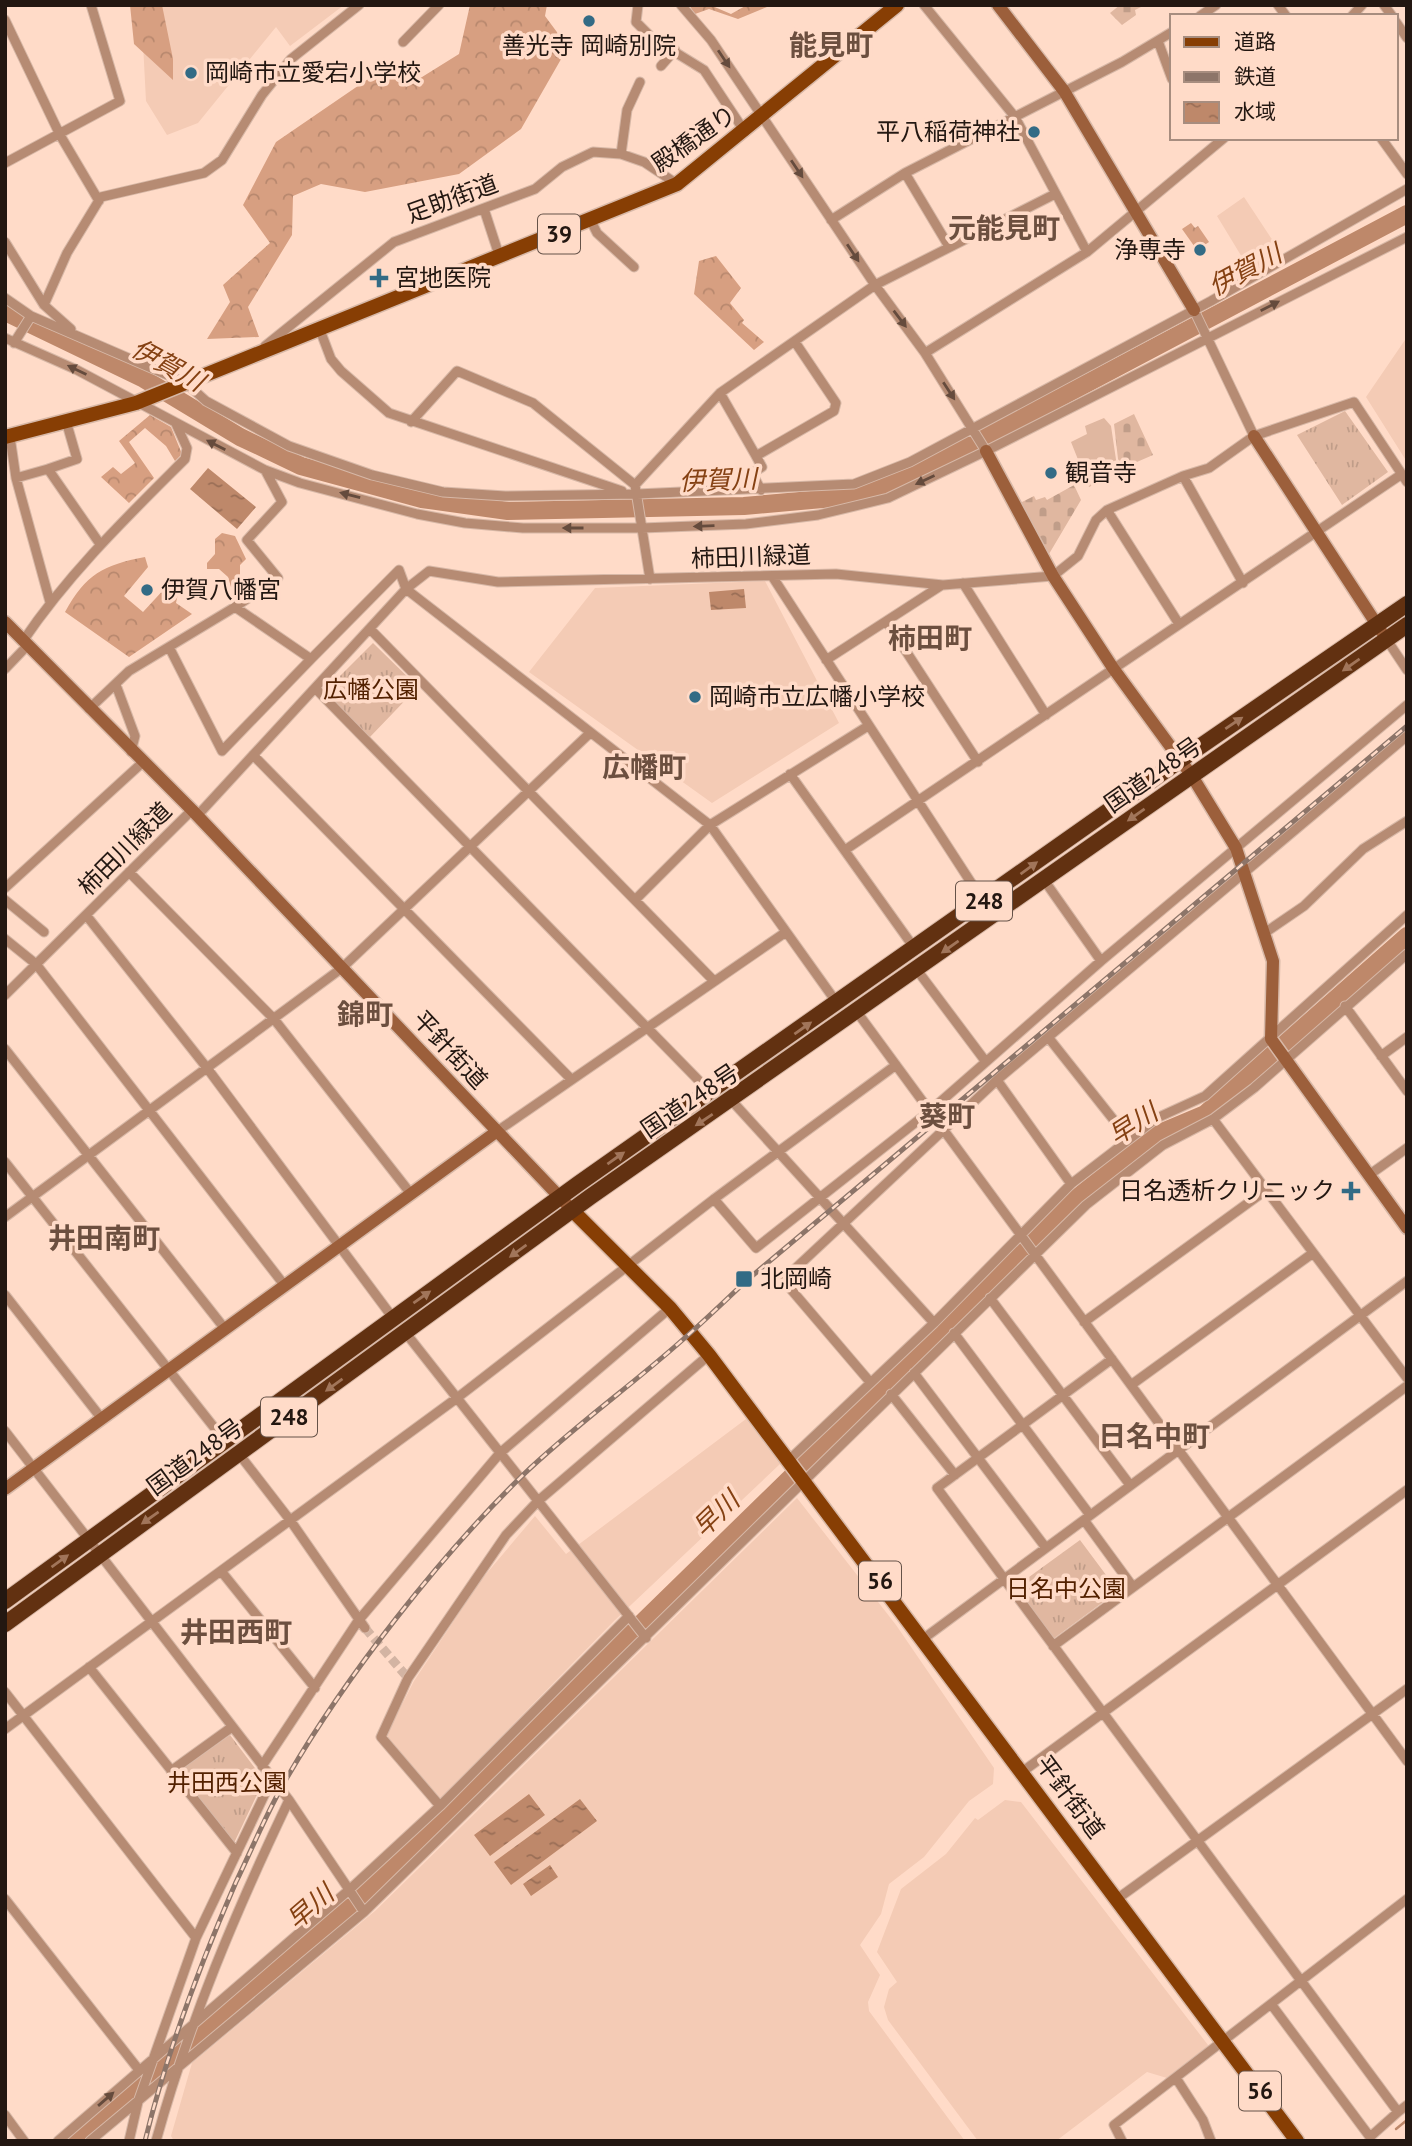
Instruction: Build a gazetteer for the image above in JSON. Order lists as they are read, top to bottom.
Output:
{
  "streets": {
    "highway": ["国道248号", "248"],
    "main road": [
      "殿橋通り",
      "39",
      "平針街道",
      "56"
    ],
    "street": ["足助街道", "柿田川緑道"]
  },
  "crossings": [
    ["殿橋通り", "足助街道"],
    ["殿橋通り", "39"],
    ["柿田川緑道", "平針街道"],
    ["国道248号", "平針街道"],
    ["平針街道", "56"]
  ],
  "districts": [
    "能見町",
    "元能見町",
    "柿田町",
    "広幡町",
    "錦町",
    "葵町",
    "井田南町",
    "日名中町",
    "井田西町"
  ],
  "water": ["伊賀川", "早川"],
  "parks": ["広幡公園", "日名中公園", "井田西公園"],
  "places": {
    "other": [
      "善光寺 岡崎別院",
      "岡崎市立愛宕小学校",
      "平八稲荷神社",
      "浄専寺",
      "観音寺",
      "伊賀八幡宮",
      "岡崎市立広幡小学校"
    ],
    "health": ["宮地医院", "日名透析クリニック"],
    "transit": ["北岡崎"]
  },
  "legend": ["道路", "鉄道", "水域"]
}
